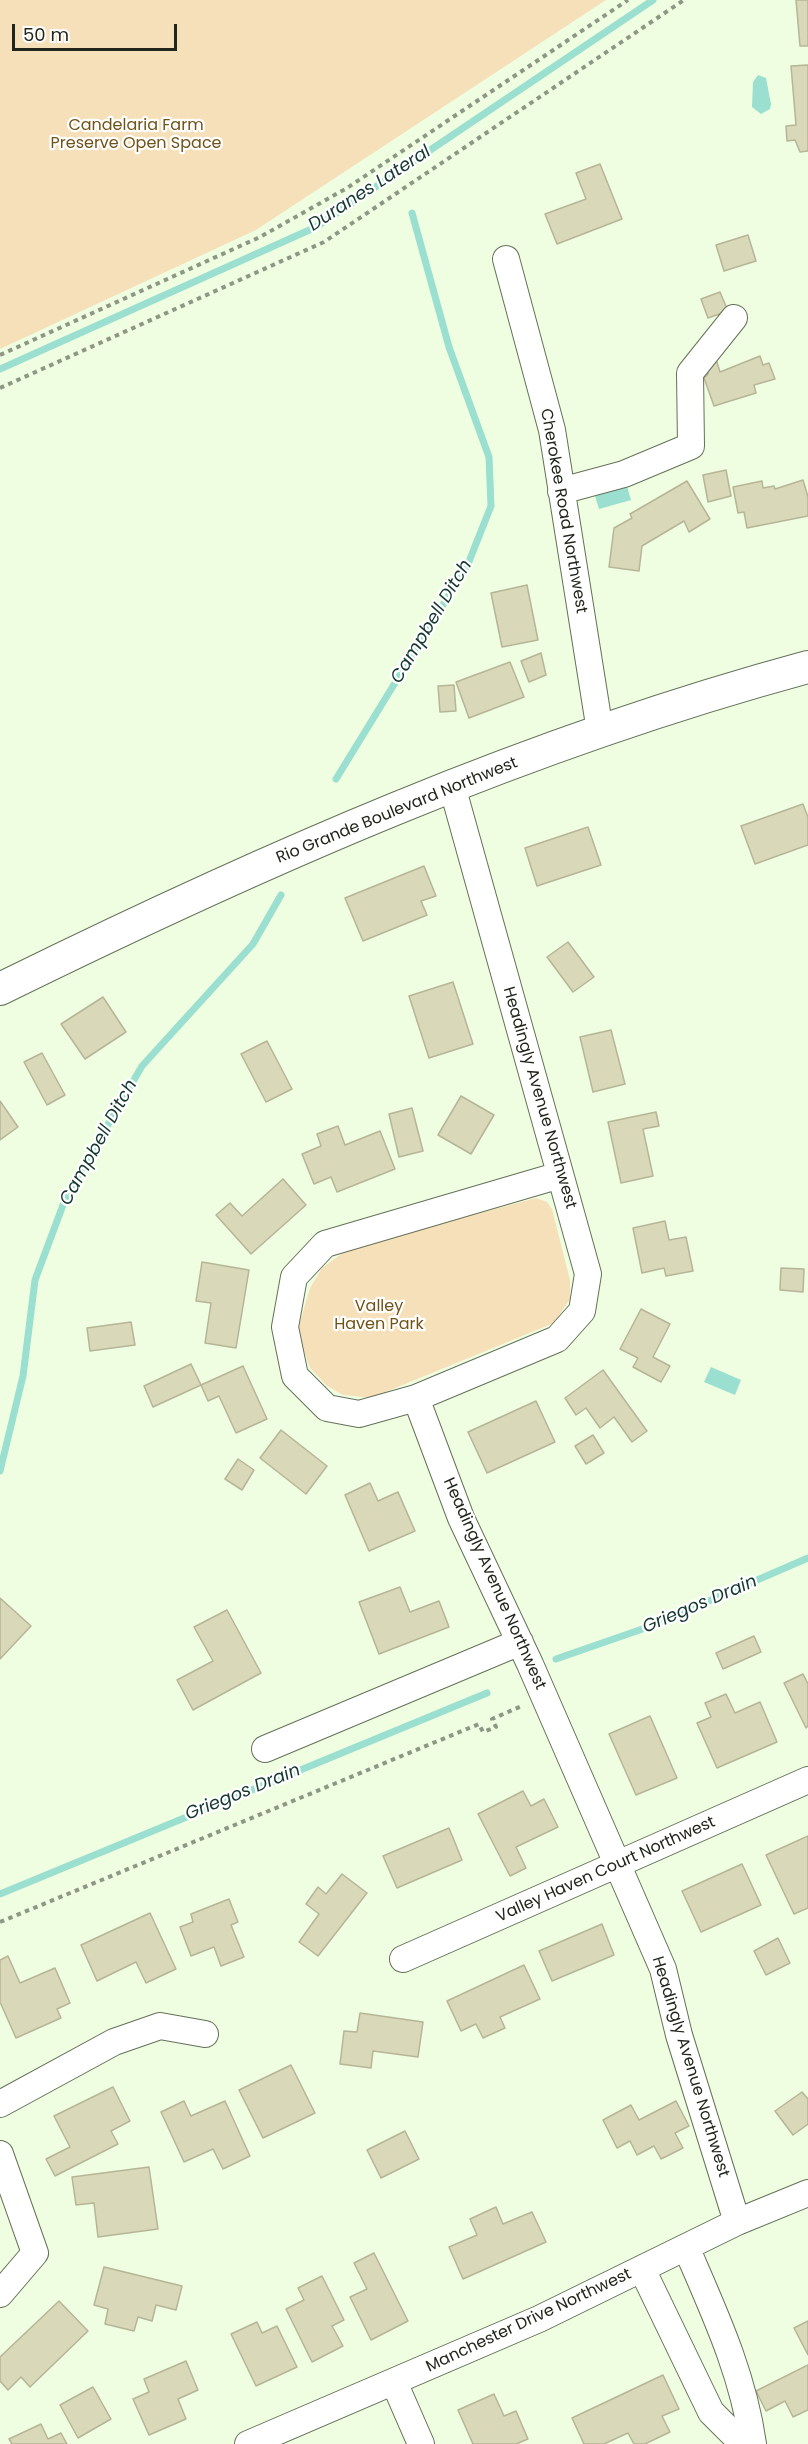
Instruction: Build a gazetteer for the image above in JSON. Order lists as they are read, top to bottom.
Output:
{
  "streets": {
    "main road": ["Rio Grande Boulevard Northwest"],
    "street": [
      "Cherokee Road Northwest",
      "Headingly Avenue Northwest",
      "Valley Haven Court Northwest",
      "Manchester Drive Northwest"
    ]
  },
  "crossings": [
    ["Cherokee Road Northwest", "Rio Grande Boulevard Northwest"],
    ["Rio Grande Boulevard Northwest", "Headingly Avenue Northwest"],
    ["Headingly Avenue Northwest", "Valley Haven Court Northwest"],
    ["Headingly Avenue Northwest", "Manchester Drive Northwest"]
  ],
  "water": ["Duranes Lateral", "Campbell Ditch", "Griegos Drain"],
  "parks": ["Candelaria Farm Preserve Open Space", "Valley Haven Park"],
  "scale_bar": "50 m"
}
